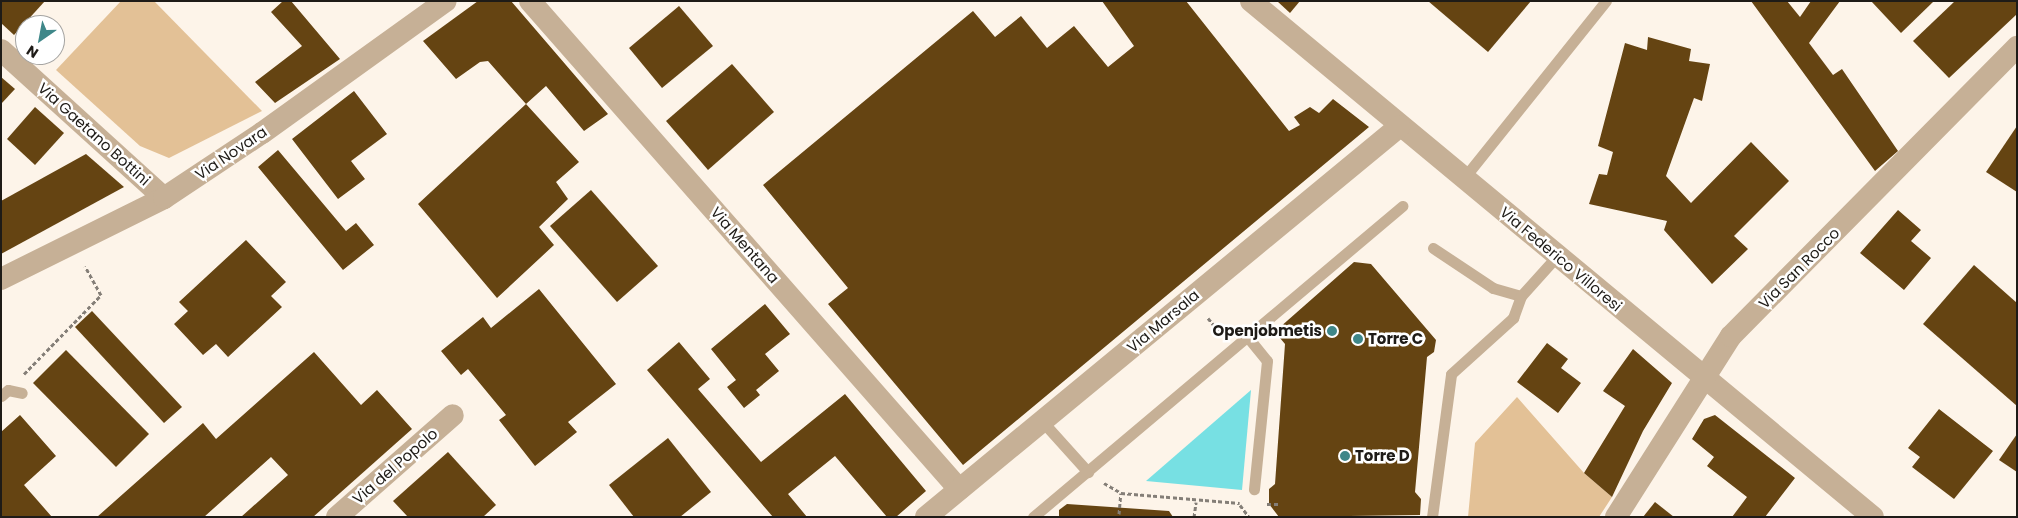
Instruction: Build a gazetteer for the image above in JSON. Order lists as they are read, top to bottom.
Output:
{
  "streets": {
    "street": [
      "Via Gaetano Bottini",
      "Via Novara",
      "Via Mentana",
      "Via Federico Villoresi",
      "Via San Rocco",
      "Via Marsala",
      "Via del Popolo"
    ]
  },
  "crossings": [
    ["Via Gaetano Bottini", "Via Novara"],
    ["Via Mentana", "Via Marsala"],
    ["Via Federico Villoresi", "Via San Rocco"],
    ["Via Federico Villoresi", "Via Marsala"]
  ],
  "places": ["Openjobmetis", "Torre C", "Torre D"],
  "north": "bottom left"
}
